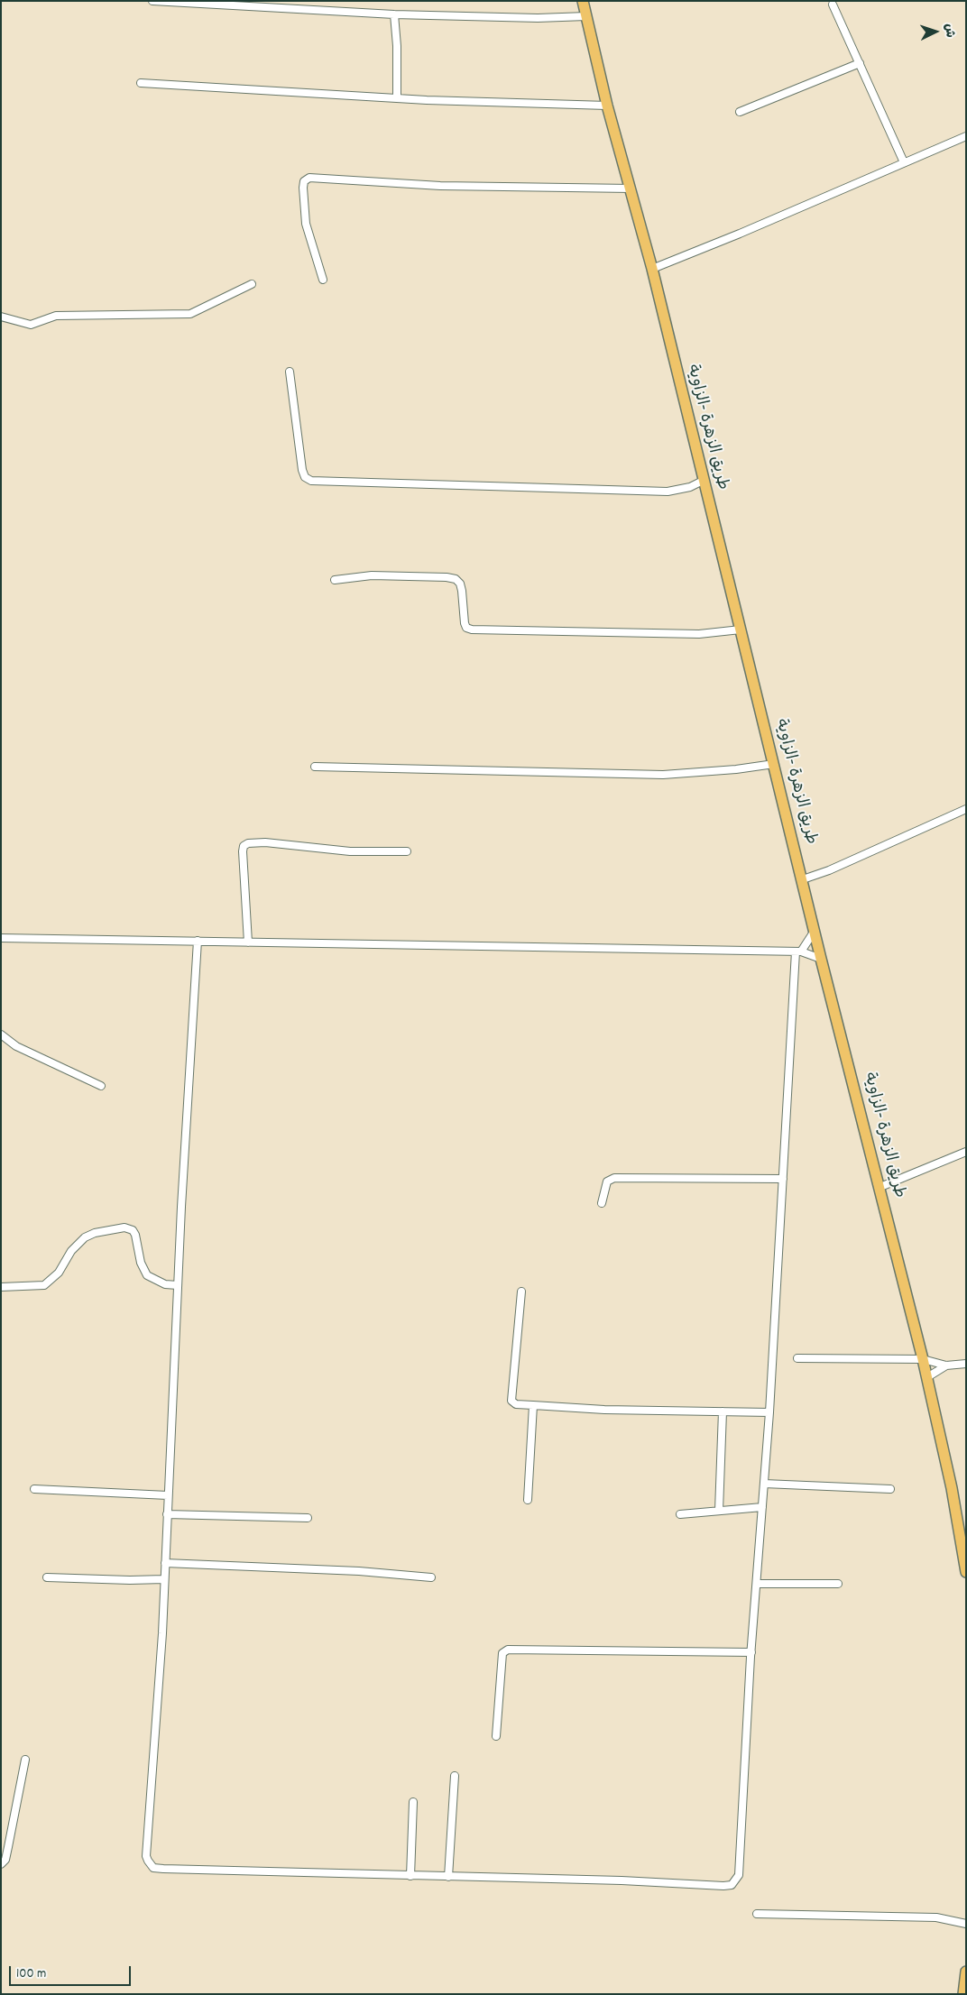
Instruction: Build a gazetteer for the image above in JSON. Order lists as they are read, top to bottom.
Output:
{
  "streets": {
    "main road": ["طريق الزهرة -الزاوية"]
  },
  "scale_bar": "100 m",
  "north": "right"
}
